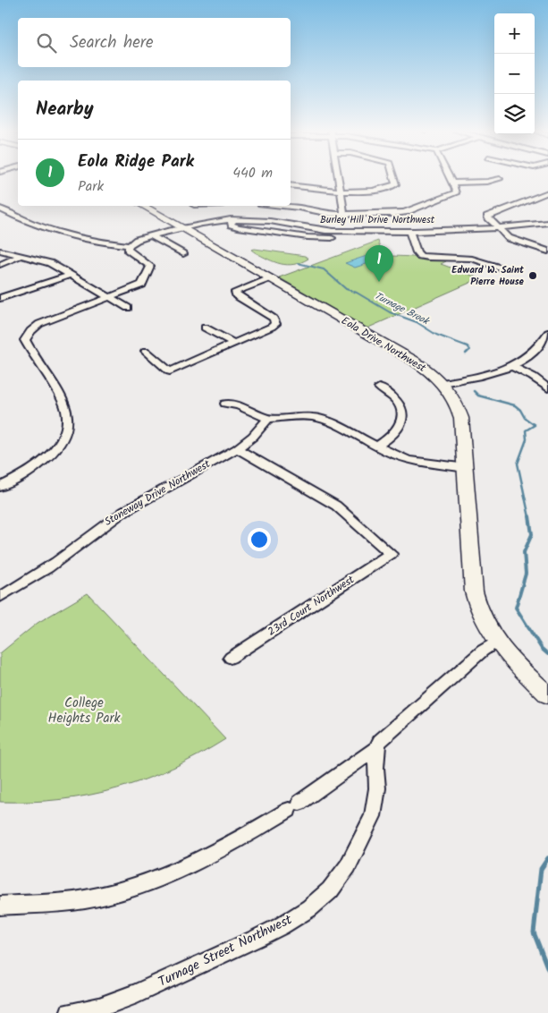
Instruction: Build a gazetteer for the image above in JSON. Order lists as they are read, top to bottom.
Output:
{
  "streets": {
    "main road": ["Eola Drive Northwest"],
    "street": [
      "Burley Hill Drive Northwest",
      "Stoneway Drive Northwest",
      "23rd Court Northwest",
      "Turnage Street Northwest"
    ]
  },
  "crossings": [
    ["Burley Hill Drive Northwest", "Eola Drive Northwest"],
    ["Stoneway Drive Northwest", "23rd Court Northwest"]
  ],
  "water": ["Turnage Brook"],
  "parks": ["College Heights Park"],
  "places": ["Edward W. Saint Pierre House"],
  "page": {
    "map_buttons": ["+", "−"],
    "search": "Search here",
    "heading": "Nearby",
    "list": [
      {
        "mark": "1",
        "name": "Eola Ridge Park",
        "note": "Park",
        "value": "440 m"
      }
    ],
    "pins": "1"
  }
}
